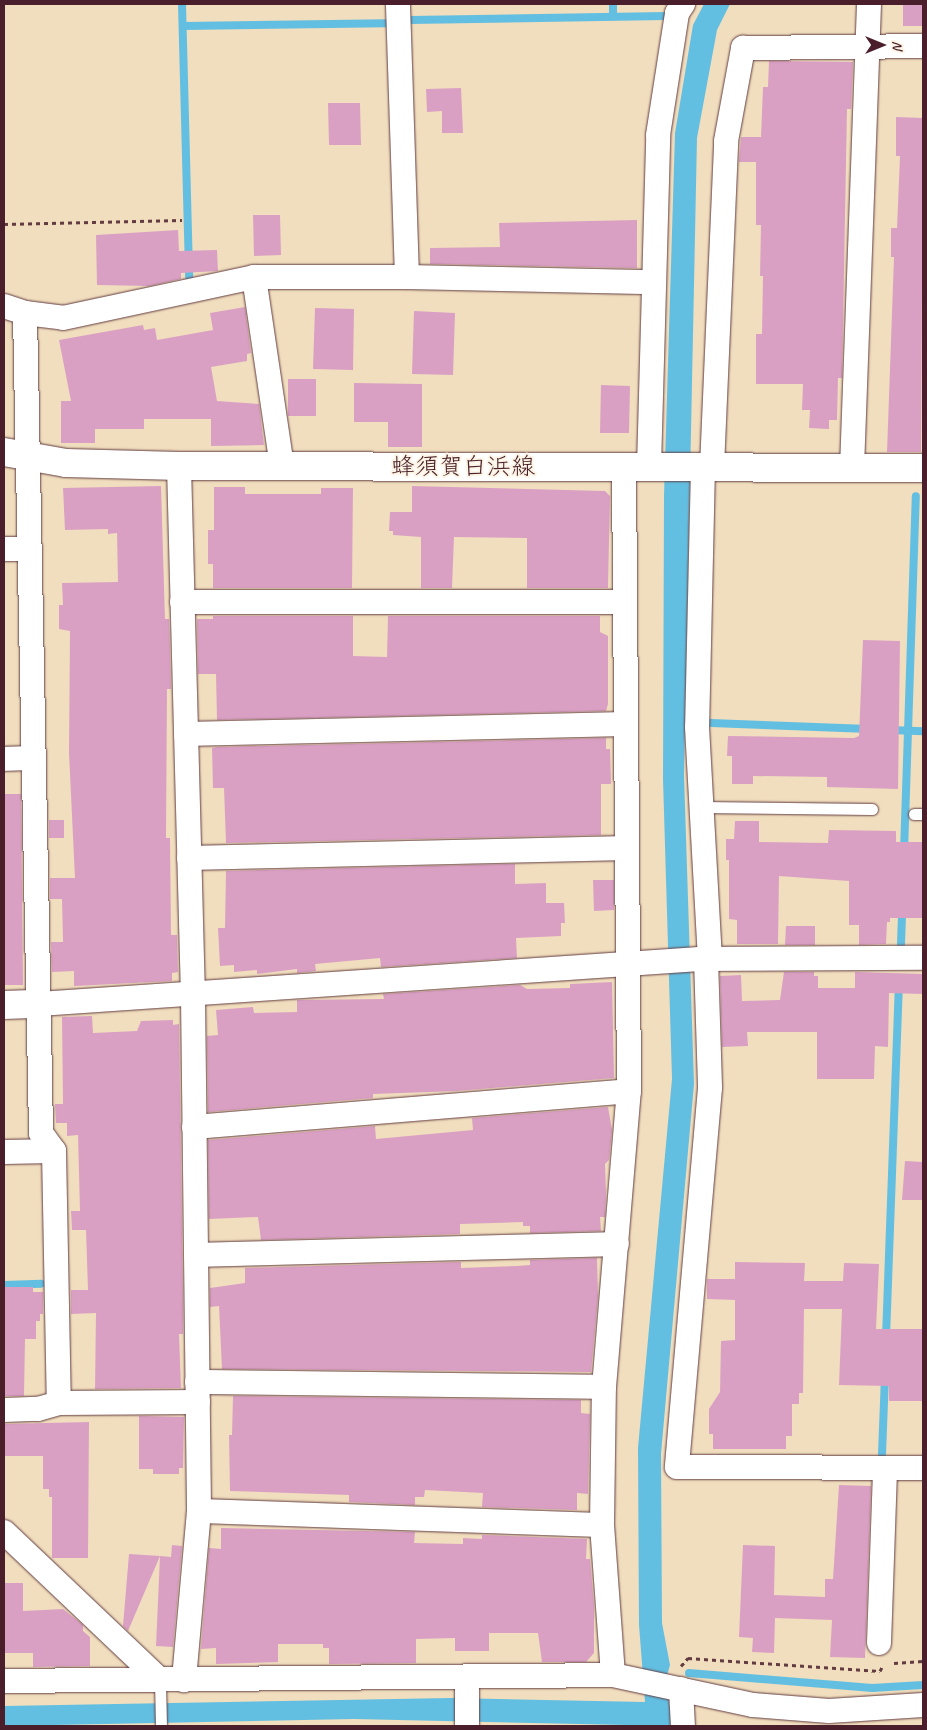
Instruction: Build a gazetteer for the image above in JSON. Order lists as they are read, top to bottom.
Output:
{
  "streets": {
    "main road": ["蜂須賀白浜線"]
  },
  "north": "right"
}
